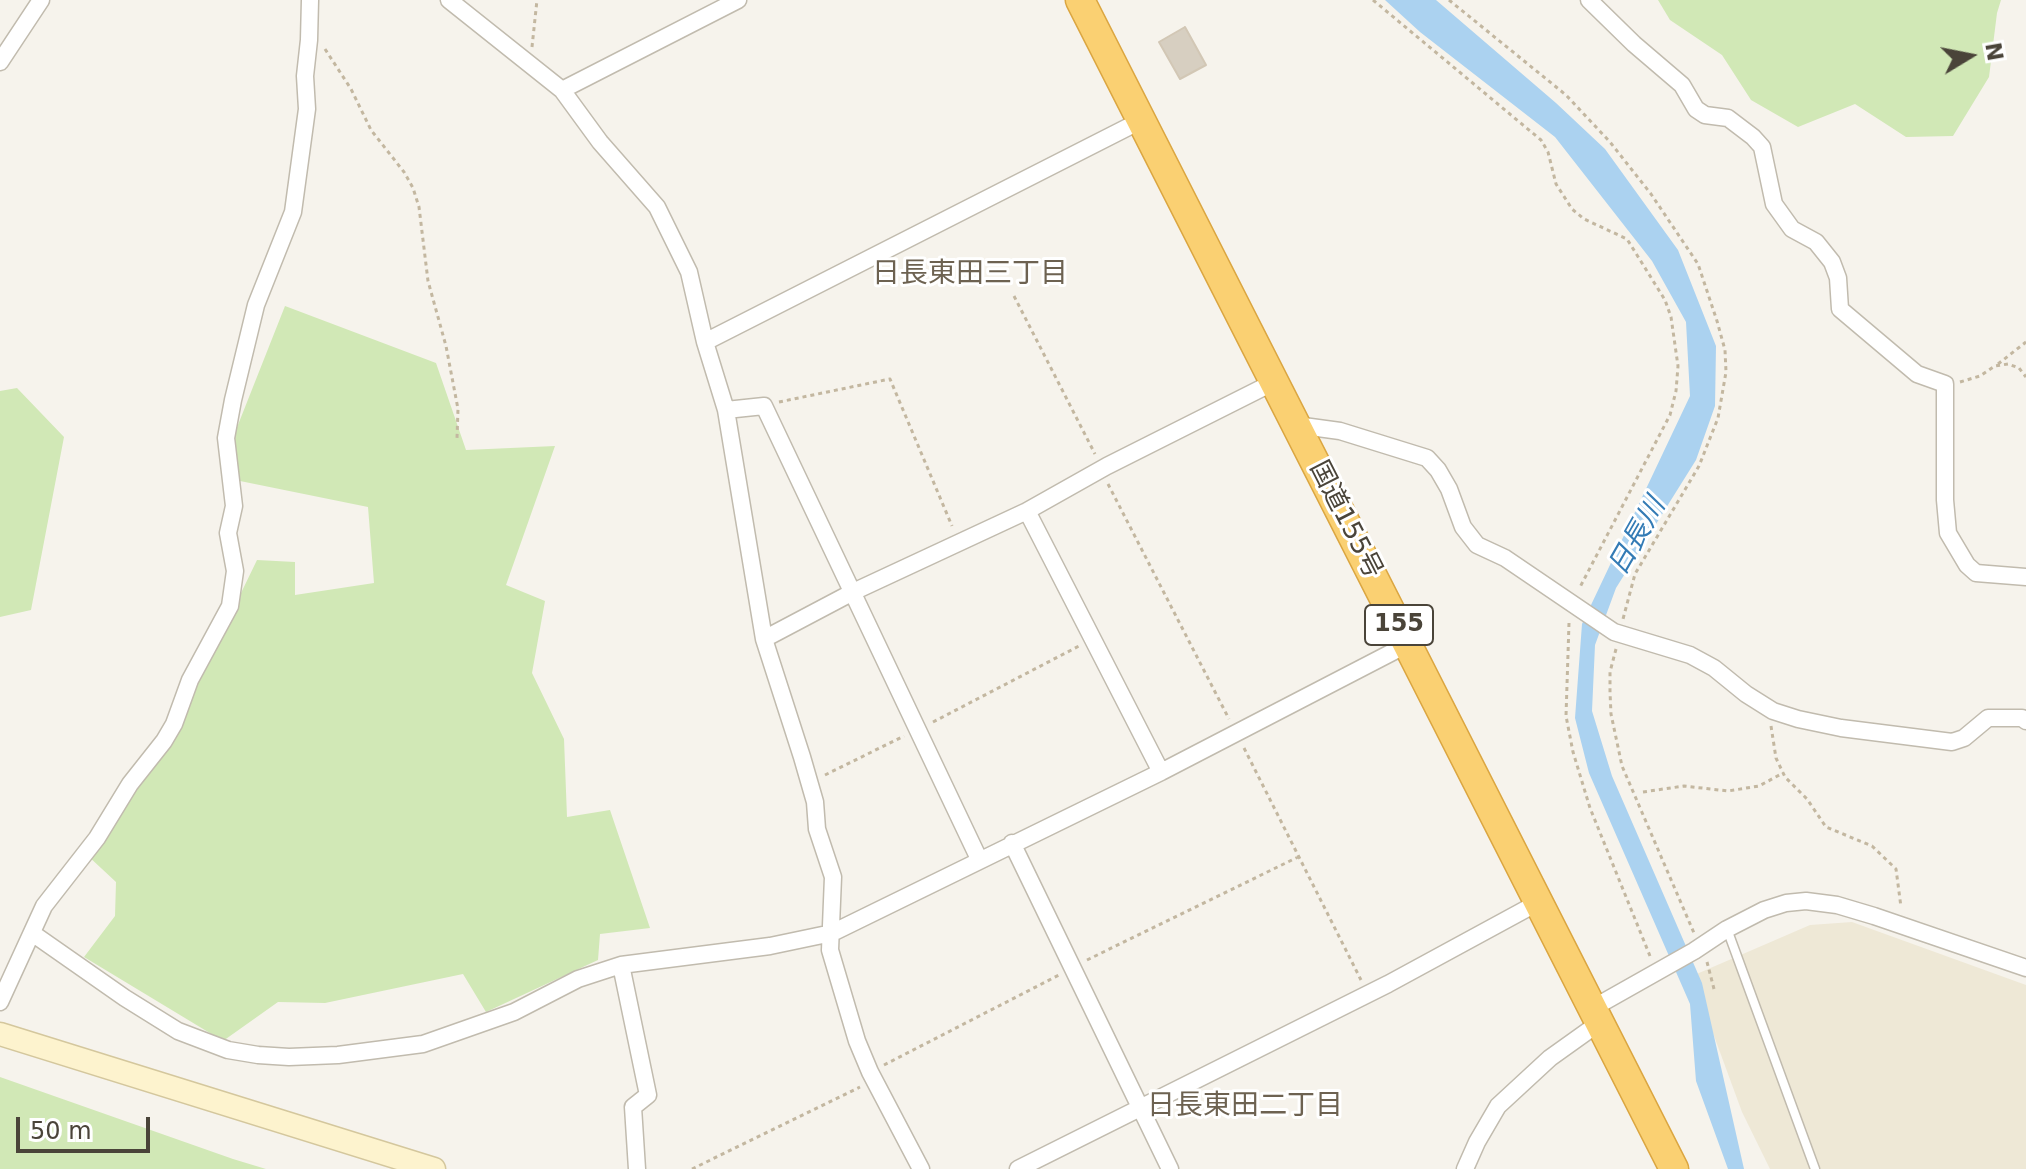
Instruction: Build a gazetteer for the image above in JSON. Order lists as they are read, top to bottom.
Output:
{
  "streets": {
    "highway": ["国道155号", "155"]
  },
  "districts": ["日長東田三丁目", "日長東田二丁目"],
  "water": ["日長川"],
  "scale_bar": "50 m",
  "north": "right"
}
